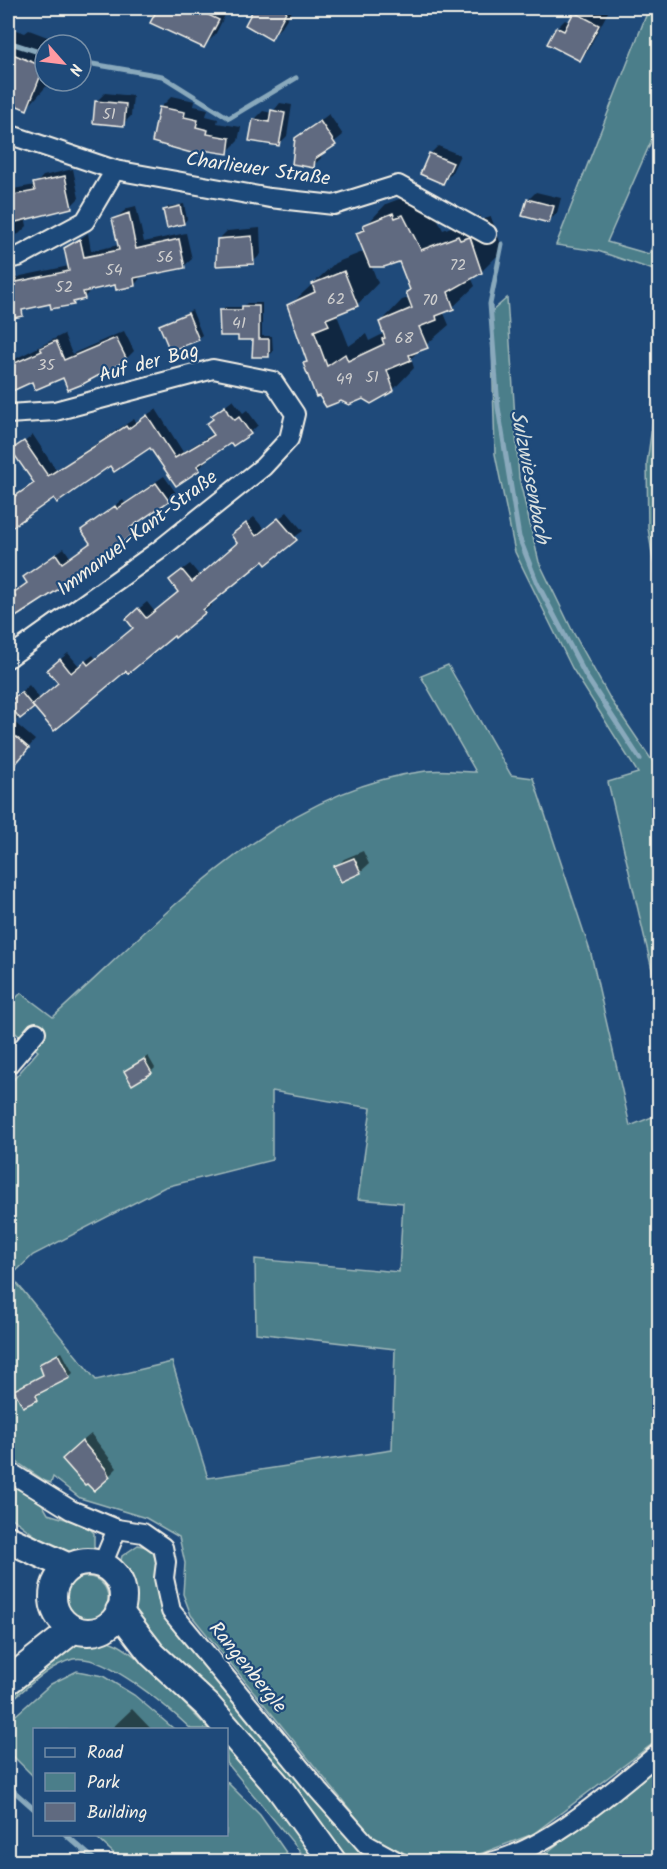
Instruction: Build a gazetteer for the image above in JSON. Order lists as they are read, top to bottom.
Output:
{
  "streets": {
    "street": [
      "Charlieuer Straße",
      "Auf der Bag",
      "Immanuel-Kant-Straße",
      "Rangenbergle"
    ]
  },
  "crossings": [
    ["Auf der Bag", "Immanuel-Kant-Straße"]
  ],
  "water": ["Sulzwiesenbach"],
  "house_numbers": [
    "51",
    "56",
    "72",
    "54",
    "52",
    "62",
    "70",
    "41",
    "68",
    "35",
    "51",
    "49"
  ],
  "legend": ["Road", "Park", "Building"],
  "north": "bottom right"
}
